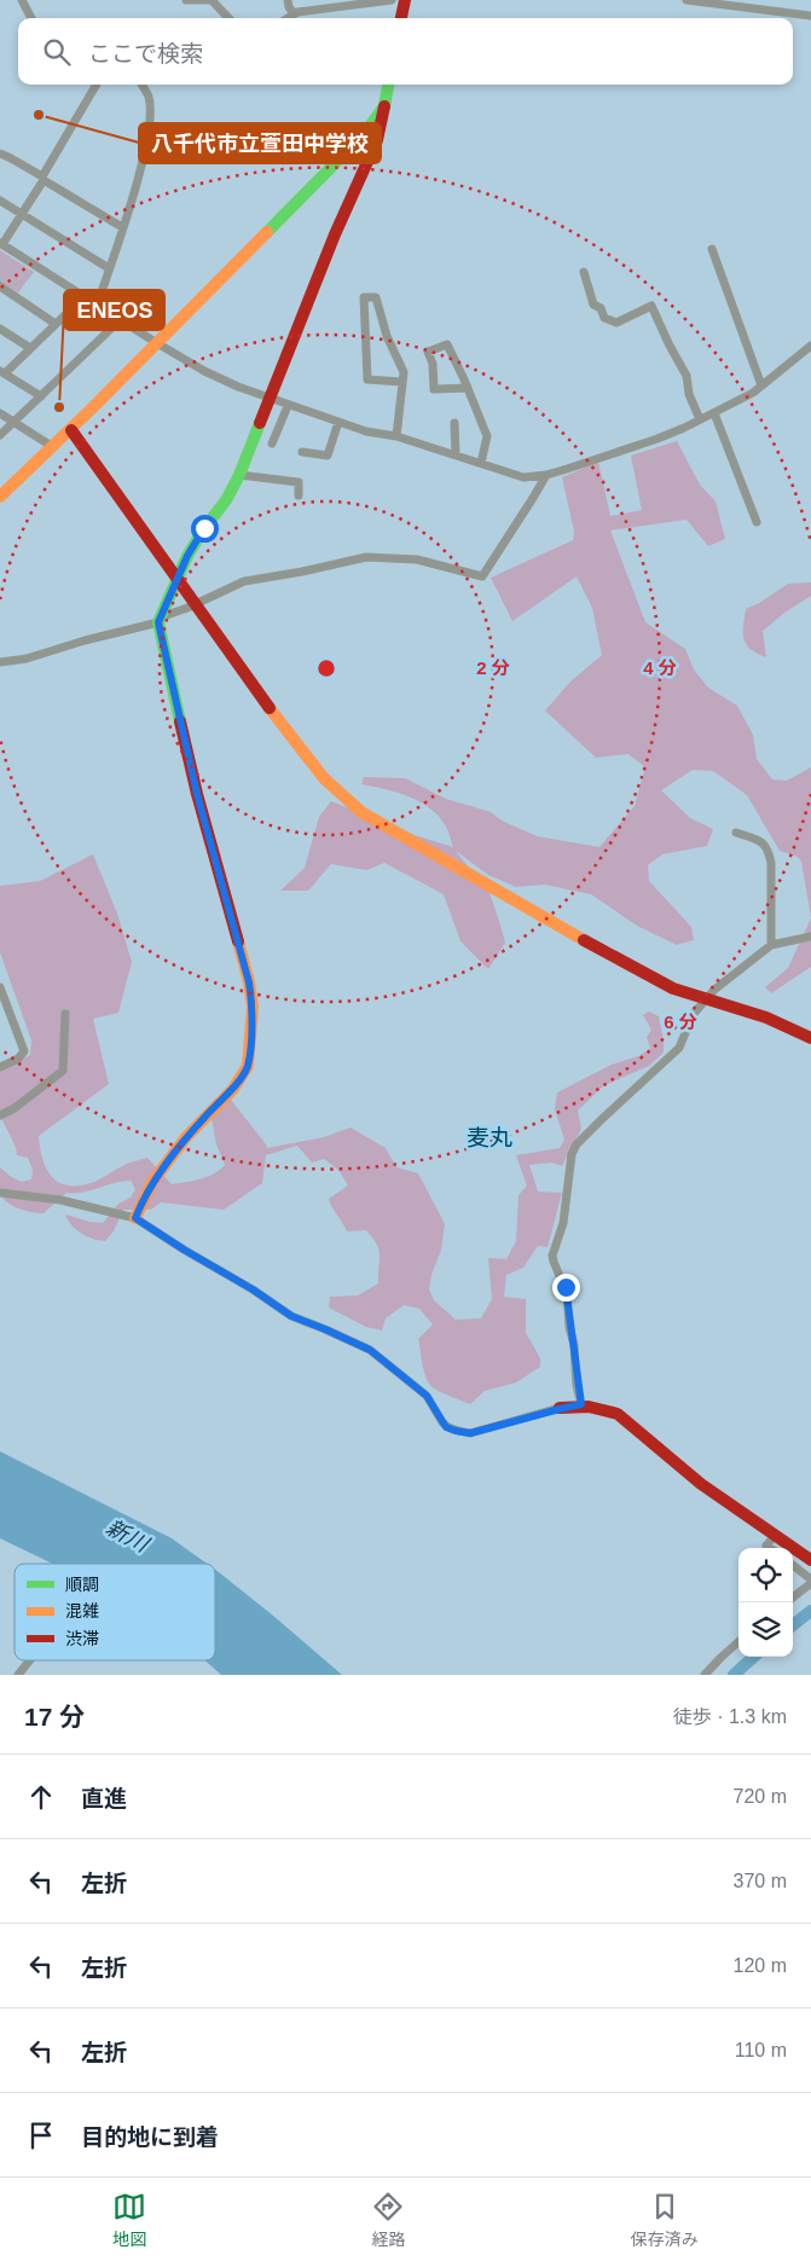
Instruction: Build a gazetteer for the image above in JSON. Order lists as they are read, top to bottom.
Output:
{
  "districts": ["麦丸"],
  "water": ["新川"],
  "places": ["八千代市立萱田中学校", "ENEOS"],
  "legend": ["順調", "混雑", "渋滞"],
  "page": {
    "search": "ここで検索",
    "heading": ["17 分", "徒歩 · 1.3 km"],
    "list": [
      ["直進", "720 m"],
      ["左折", "370 m"],
      ["左折", "120 m"],
      ["左折", "110 m"],
      "目的地に到着"
    ],
    "nav": ["地図", "経路", "保存済み"]
  },
  "rings": ["2 分", "4 分", "6 分"]
}
